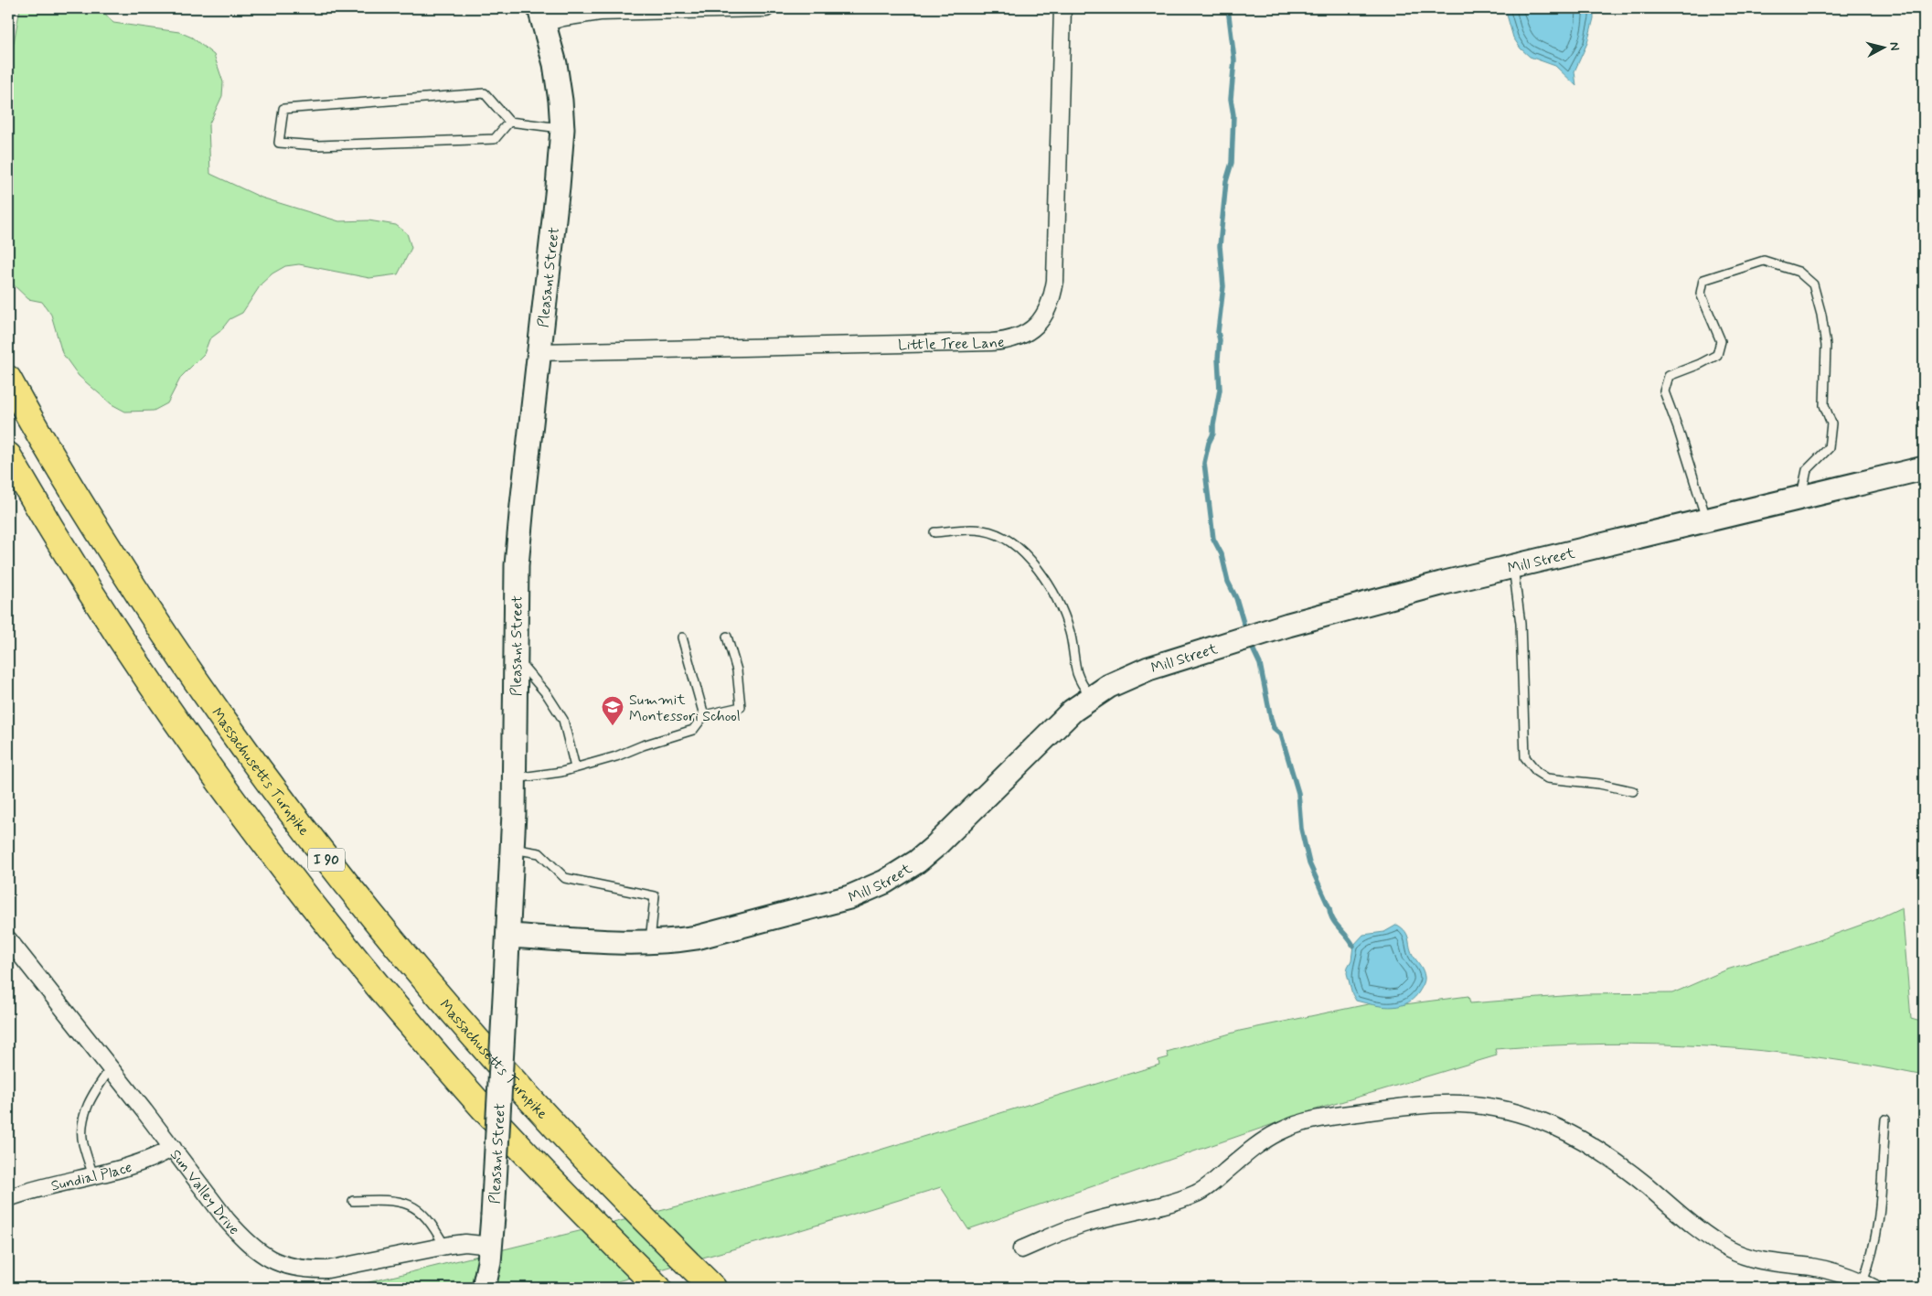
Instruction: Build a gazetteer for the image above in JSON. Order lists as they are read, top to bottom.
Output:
{
  "streets": {
    "highway": ["Massachusetts Turnpike", "I 90"],
    "street": [
      "Pleasant Street",
      "Little Tree Lane",
      "Mill Street",
      "Sundial Place",
      "Sun Valley Drive"
    ]
  },
  "crossings": [
    ["Pleasant Street", "Little Tree Lane"],
    ["Pleasant Street", "Mill Street"],
    ["Pleasant Street", "Sun Valley Drive"],
    ["Sundial Place", "Sun Valley Drive"]
  ],
  "places": {
    "school or university": ["Summit Montessori School"]
  },
  "north": "right"
}
